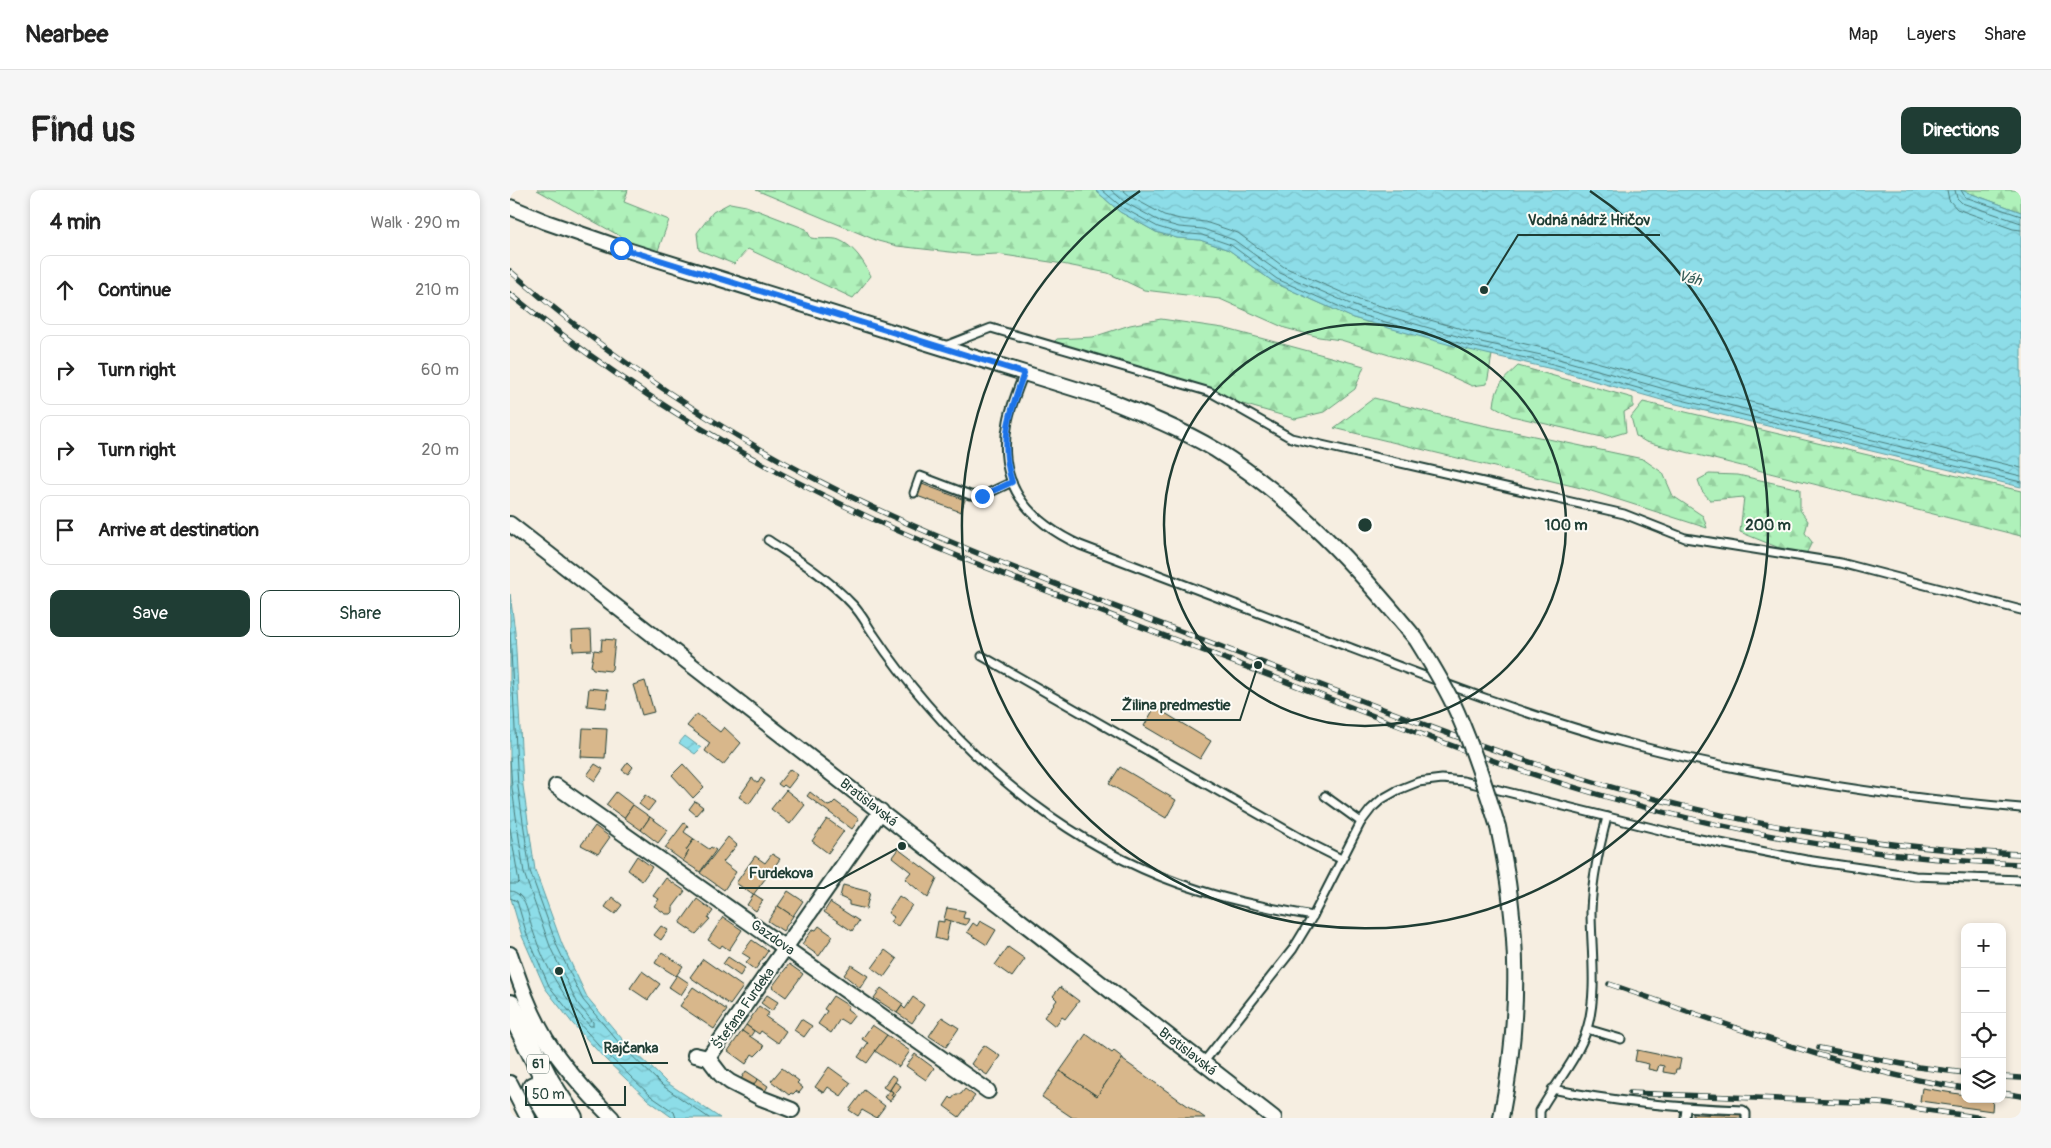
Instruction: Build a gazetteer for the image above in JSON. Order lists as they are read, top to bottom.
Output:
{
  "streets": {
    "main road": ["61"],
    "street": ["Bratislavská", "Gazdova", "Štefana Furdeka"]
  },
  "crossings": [
    ["Bratislavská", "Štefana Furdeka"],
    ["Gazdova", "Štefana Furdeka"]
  ],
  "water": ["Váh"],
  "places": [
    "Vodná nádrž Hričov",
    "Žilina predmestie",
    "Furdekova",
    "Rajčanka"
  ],
  "scale_bar": "50 m",
  "page": {
    "header": "Nearbee",
    "nav": ["Map", "Layers", "Share"],
    "buttons": [
      "Directions",
      ["Save", "Share"]
    ],
    "title": "Find us",
    "heading": ["4 min", "Walk · 290 m"],
    "list": [
      ["Continue", "210 m"],
      ["Turn right", "60 m"],
      ["Turn right", "20 m"],
      "Arrive at destination"
    ],
    "map_buttons": ["+", "−"],
    "scale": "50 m"
  },
  "rings": ["100 m", "200 m"]
}
